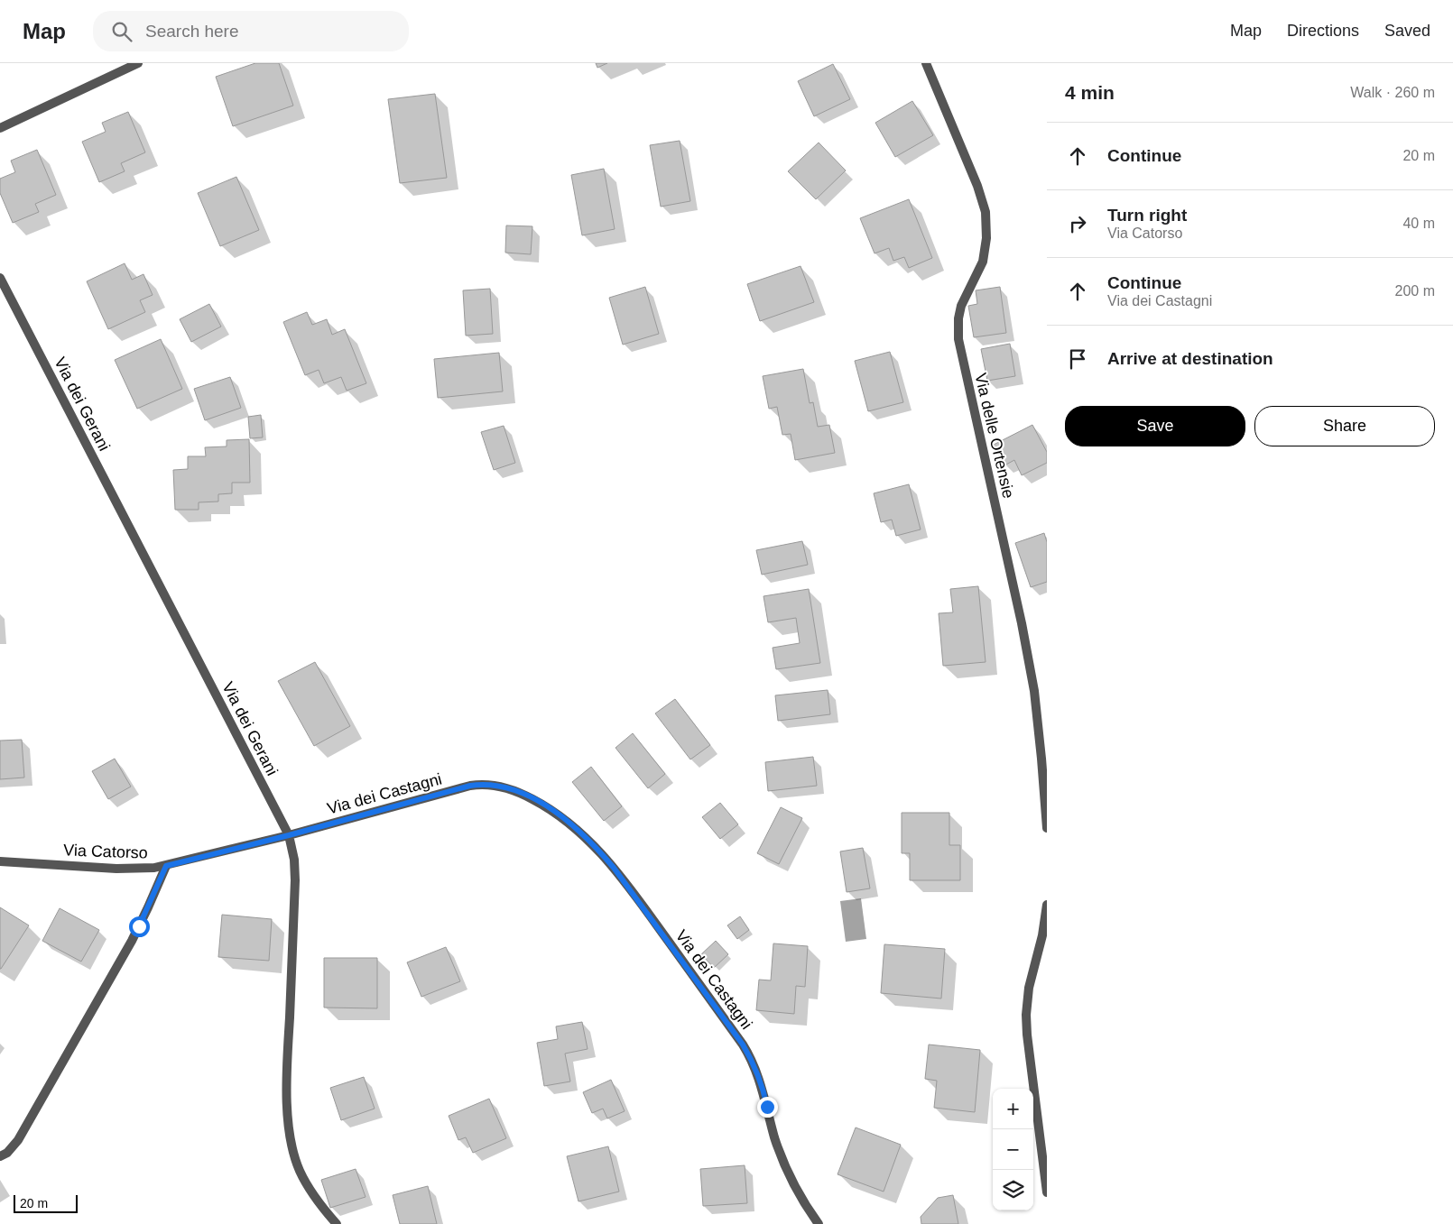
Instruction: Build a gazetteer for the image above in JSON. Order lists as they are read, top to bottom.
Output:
{
  "streets": {
    "street": [
      "Via dei Gerani",
      "Via delle Ortensie",
      "Via dei Castagni",
      "Via Catorso"
    ]
  },
  "crossings": [
    ["Via dei Gerani", "Via dei Castagni"],
    ["Via dei Gerani", "Via Catorso"],
    ["Via dei Castagni", "Via Catorso"]
  ],
  "scale_bar": "20 m",
  "page": {
    "header": "Map",
    "search": "Search here",
    "nav": ["Map", "Directions", "Saved"],
    "heading": ["4 min", "Walk · 260 m"],
    "list": [
      ["Continue", "20 m"],
      ["Turn right", "Via Catorso", "40 m"],
      ["Continue", "Via dei Castagni", "200 m"],
      "Arrive at destination"
    ],
    "buttons": ["Save", "Share"],
    "map_buttons": ["+", "−"],
    "scale": "20 m"
  }
}
